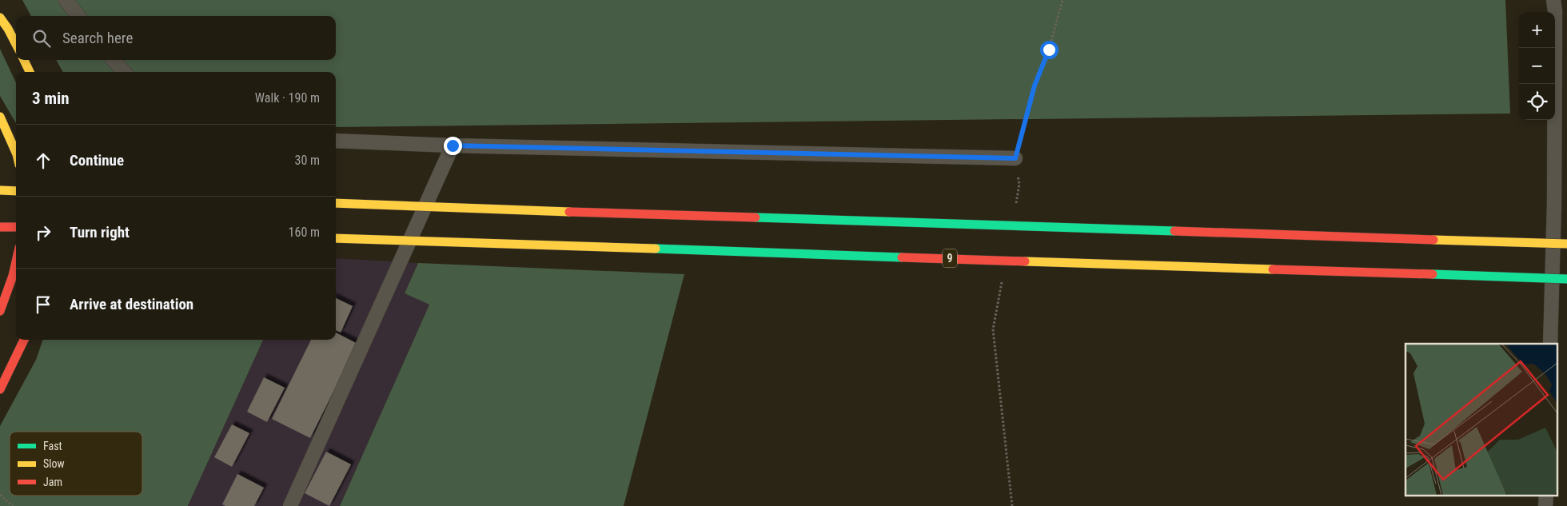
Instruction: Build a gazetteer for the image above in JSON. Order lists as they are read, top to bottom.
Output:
{
  "streets": {
    "main road": ["9"]
  },
  "legend": ["Fast", "Slow", "Jam"],
  "page": {
    "map_buttons": ["+", "−"],
    "search": "Search here",
    "heading": ["3 min", "Walk · 190 m"],
    "list": [
      ["Continue", "30 m"],
      ["Turn right", "160 m"],
      "Arrive at destination"
    ]
  }
}
